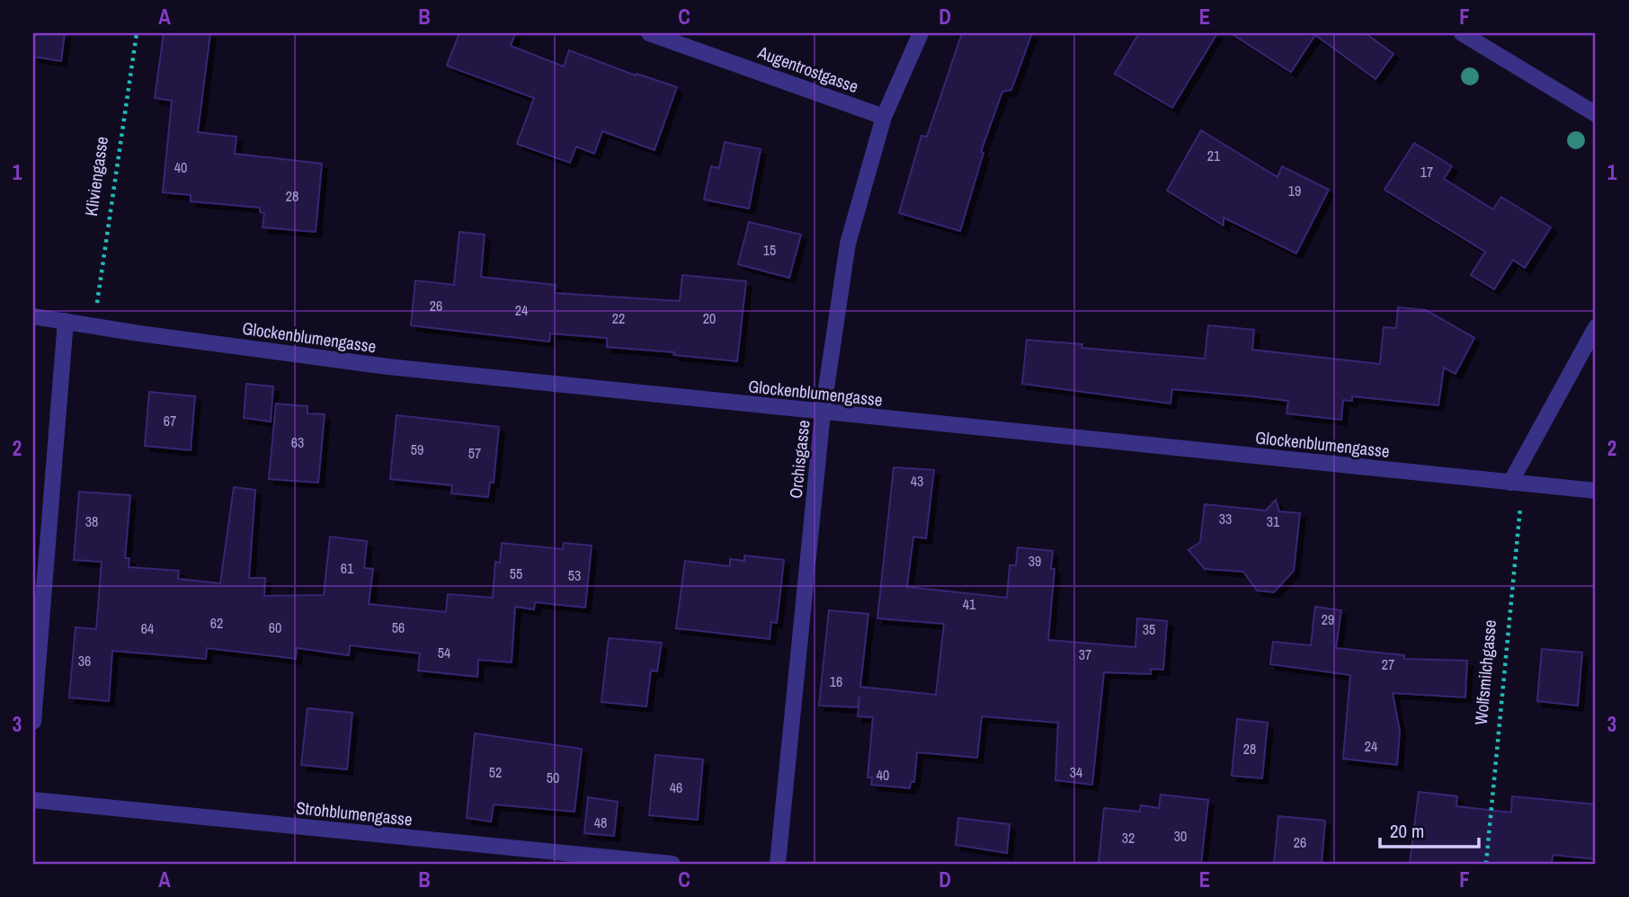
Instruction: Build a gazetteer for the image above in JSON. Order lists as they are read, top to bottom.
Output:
{
  "streets": {
    "street": [
      "Augentrostgasse",
      "Glockenblumengasse",
      "Orchisgasse",
      "Strohblumengasse"
    ],
    "path": ["Kliviengasse", "Wolfsmilchgasse"]
  },
  "crossings": [
    ["Augentrostgasse", "Orchisgasse"],
    ["Kliviengasse", "Glockenblumengasse"],
    ["Glockenblumengasse", "Orchisgasse"],
    ["Glockenblumengasse", "Wolfsmilchgasse"]
  ],
  "house_numbers": [
    "21",
    "40",
    "17",
    "19",
    "28",
    "15",
    "26",
    "24",
    "22",
    "20",
    "67",
    "63",
    "59",
    "57",
    "43",
    "33",
    "38",
    "31",
    "39",
    "61",
    "55",
    "53",
    "41",
    "29",
    "62",
    "60",
    "56",
    "64",
    "35",
    "54",
    "37",
    "36",
    "27",
    "16",
    "24",
    "28",
    "52",
    "34",
    "40",
    "50",
    "46",
    "48",
    "30",
    "32",
    "26"
  ],
  "scale_bar": "20 m",
  "grid": {
    "columns": [
      "A",
      "B",
      "C",
      "D",
      "E",
      "F"
    ],
    "rows": ["1", "2", "3"]
  }
}
